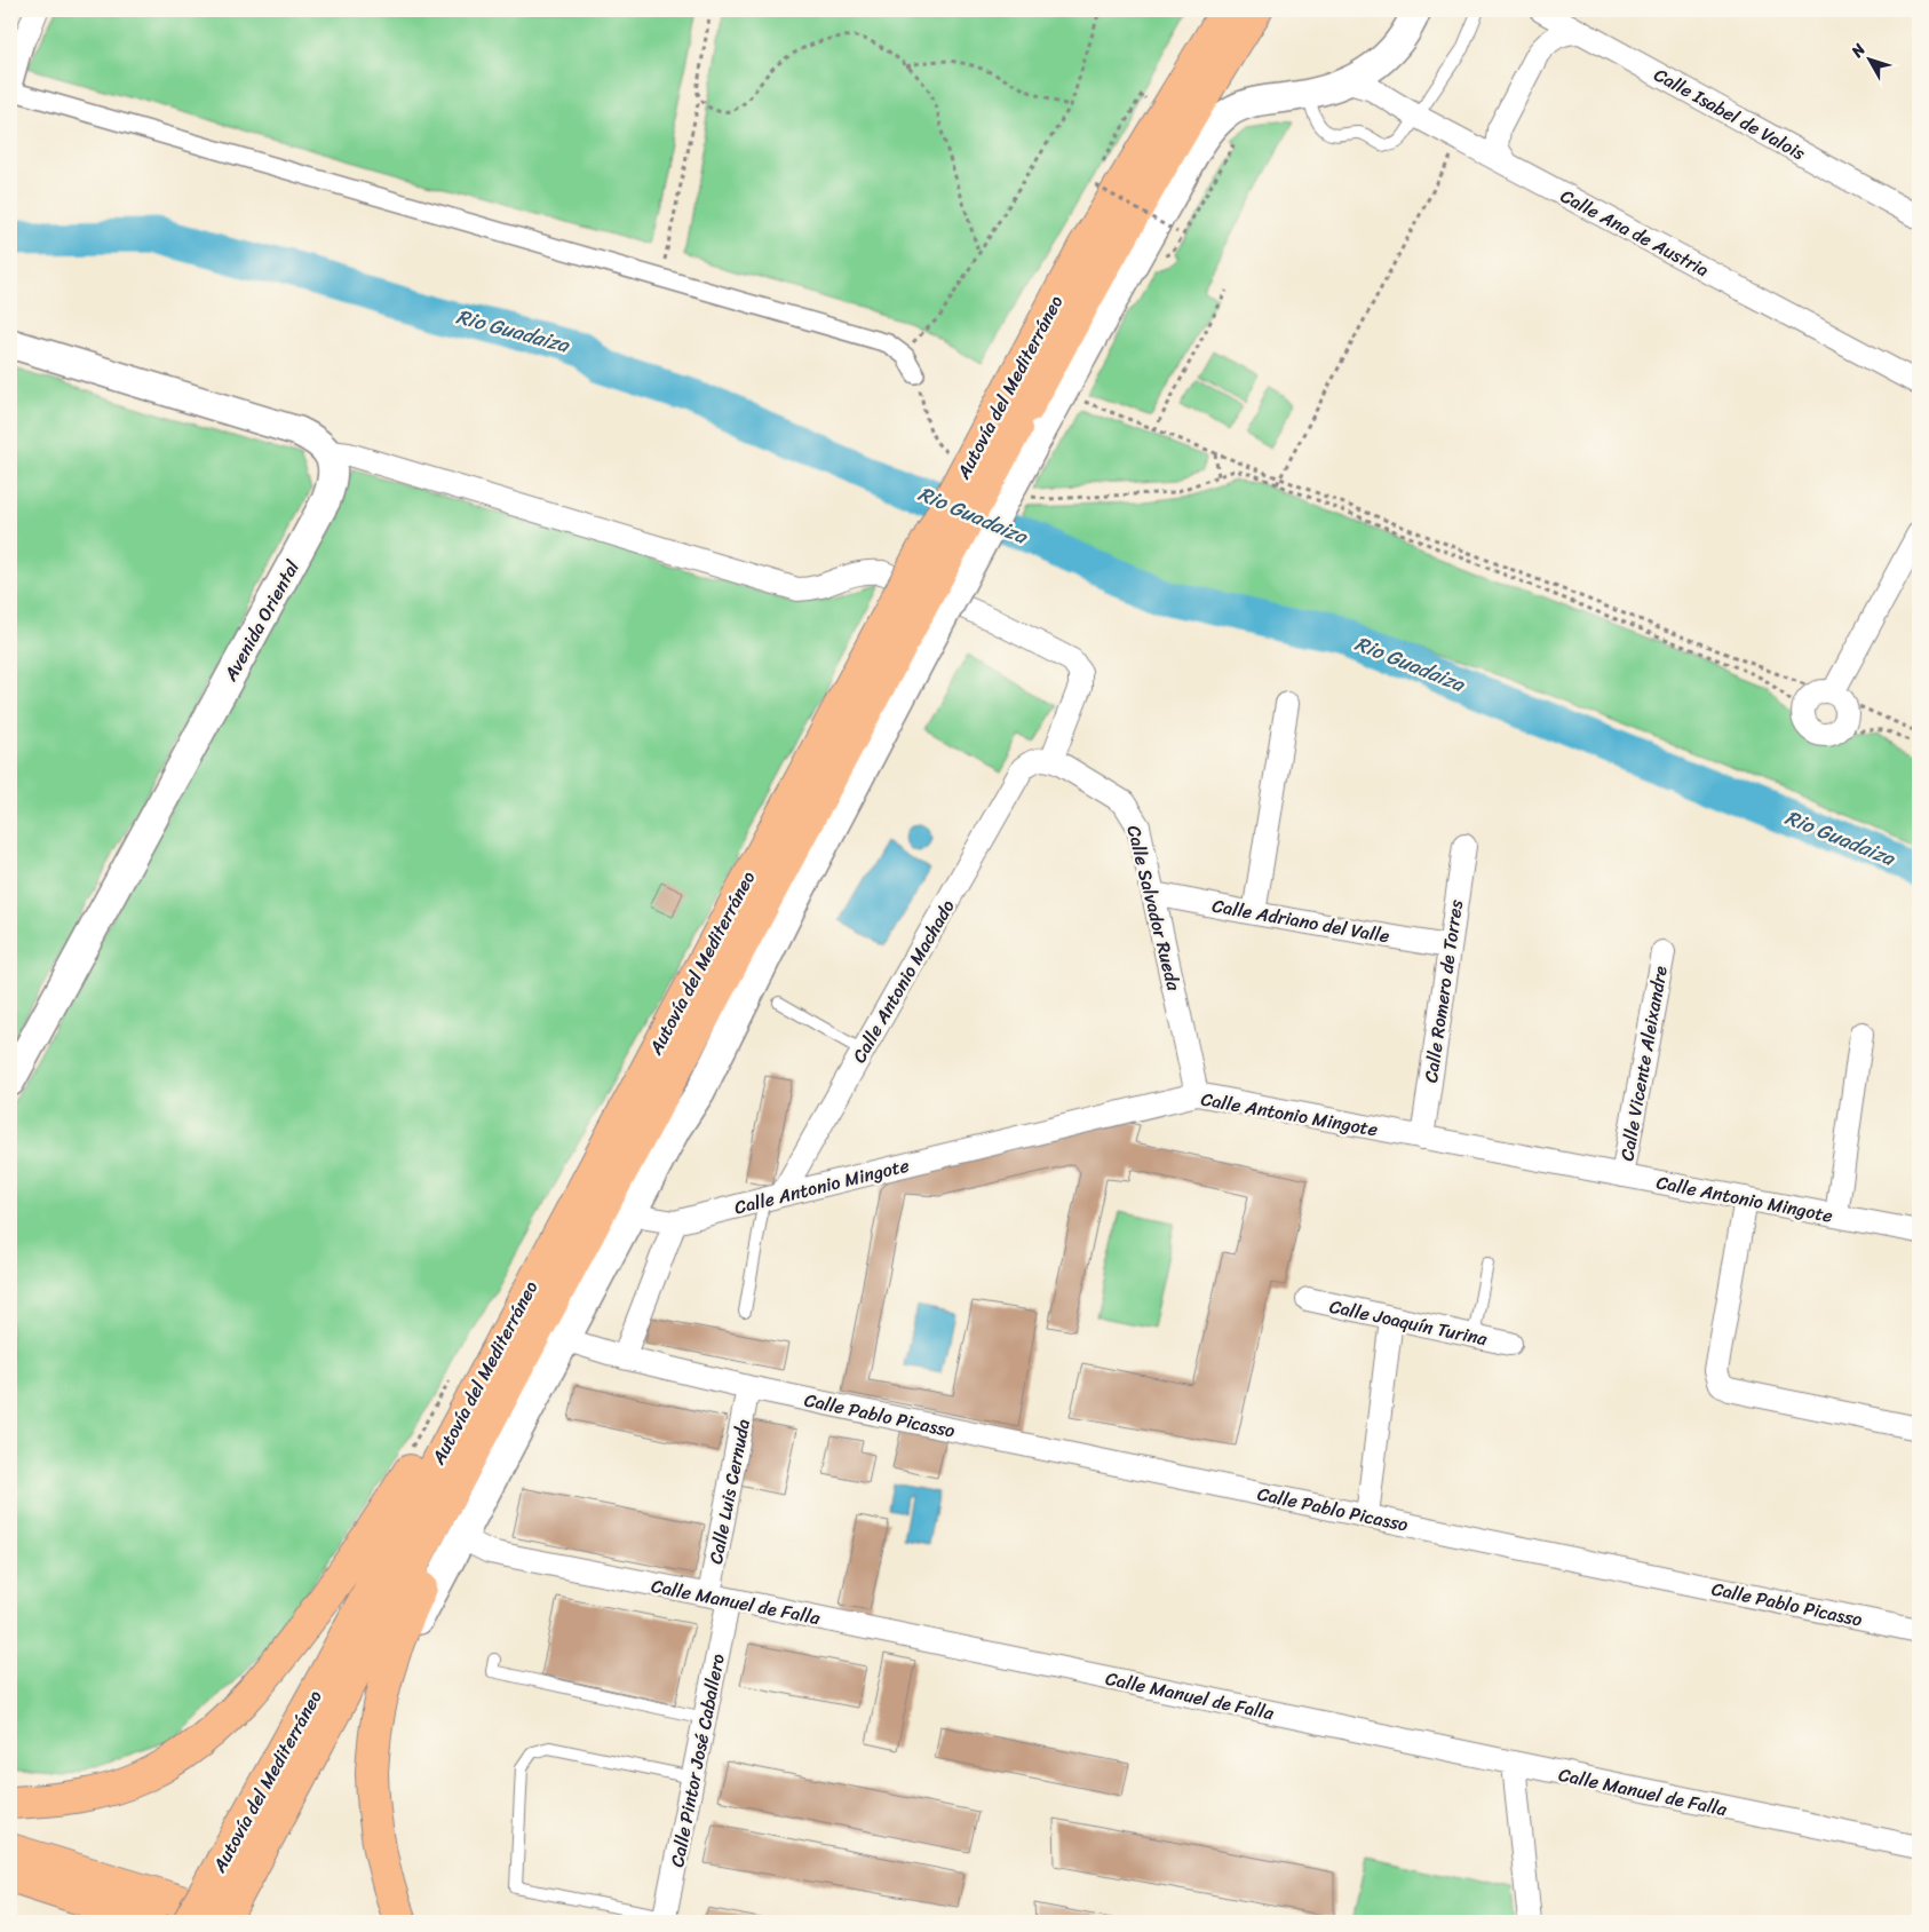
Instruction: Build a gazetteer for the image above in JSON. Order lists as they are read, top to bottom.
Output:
{
  "streets": {
    "main road": ["Autovía del Mediterráneo"],
    "street": [
      "Calle Isabel de Valois",
      "Calle Ana de Austria",
      "Avenida Oriental",
      "Calle Salvador Rueda",
      "Calle Adriano del Valle",
      "Calle Antonio Machado",
      "Calle Romero de Torres",
      "Calle Vicente Aleixandre",
      "Calle Antonio Mingote",
      "Calle Joaquín Turina",
      "Calle Pablo Picasso",
      "Calle Luis Cernuda",
      "Calle Manuel de Falla",
      "Calle Pintor José Caballero"
    ]
  },
  "crossings": [
    ["Calle Salvador Rueda", "Calle Adriano del Valle"],
    ["Calle Salvador Rueda", "Calle Antonio Machado"],
    ["Calle Salvador Rueda", "Calle Antonio Mingote"],
    ["Calle Adriano del Valle", "Calle Romero de Torres"],
    ["Calle Antonio Machado", "Calle Antonio Mingote"],
    ["Calle Romero de Torres", "Calle Antonio Mingote"],
    ["Calle Vicente Aleixandre", "Calle Antonio Mingote"],
    ["Calle Pablo Picasso", "Calle Luis Cernuda"],
    ["Calle Luis Cernuda", "Calle Manuel de Falla"],
    ["Calle Luis Cernuda", "Calle Pintor José Caballero"],
    ["Calle Manuel de Falla", "Calle Pintor José Caballero"]
  ],
  "water": ["Rio Guadaiza"],
  "north": "top left"
}
